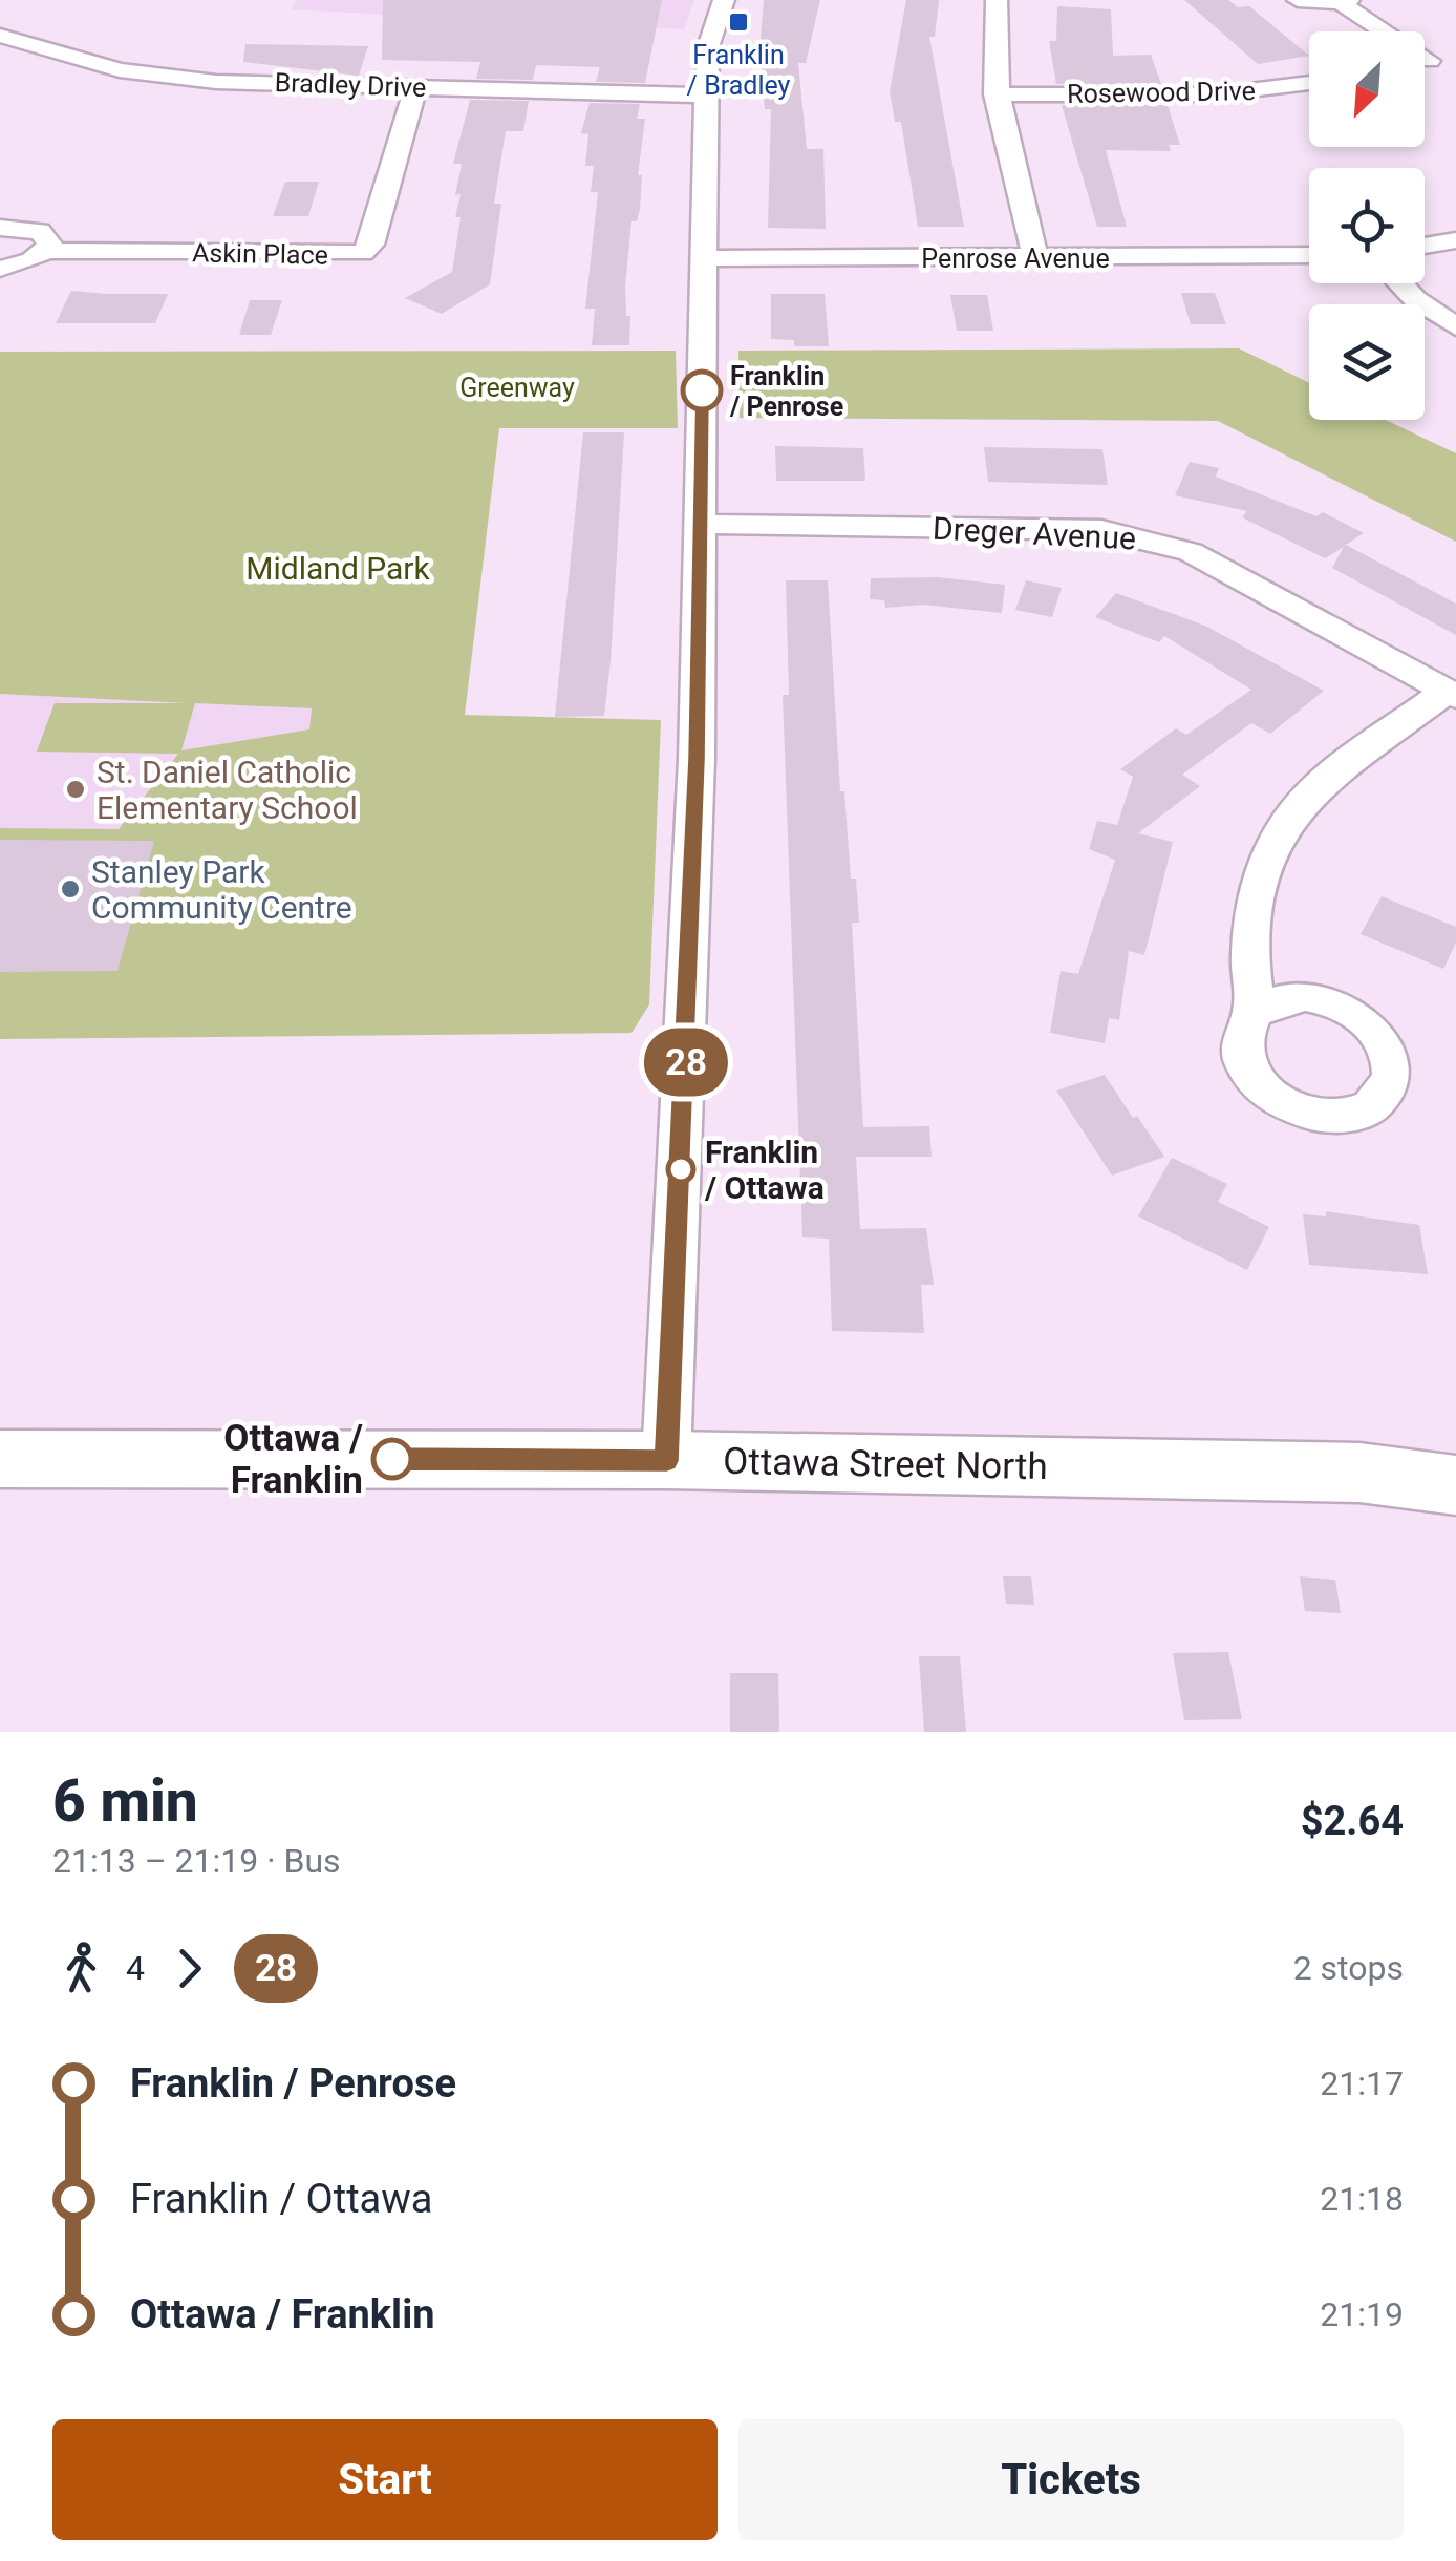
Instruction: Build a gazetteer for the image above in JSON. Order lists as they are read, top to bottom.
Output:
{
  "streets": {
    "main road": ["Ottawa Street North"],
    "street": [
      "Bradley Drive",
      "Rosewood Drive",
      "Askin Place",
      "Penrose Avenue",
      "Dreger Avenue"
    ]
  },
  "crossings": [
    ["Bradley Drive", "Askin Place"]
  ],
  "parks": ["Greenway", "Midland Park"],
  "places": {
    "transit": ["Franklin / Bradley"],
    "other": [
      "Franklin / Penrose",
      "St. Daniel Catholic Elementary School",
      "Stanley Park Community Centre",
      "Franklin / Ottawa",
      "Ottawa / Franklin"
    ]
  },
  "lines": ["bus line 28"],
  "north": "bottom left",
  "page": {
    "on_map": "28",
    "heading": ["6 min", "21:13 – 21:19 · Bus", "$2.64"],
    "legs": ["4", "28", "2 stops"],
    "list": [
      {
        "name": "Franklin / Penrose",
        "value": "21:17"
      },
      {
        "name": "Franklin / Ottawa",
        "value": "21:18"
      },
      {
        "name": "Ottawa / Franklin",
        "value": "21:19"
      }
    ],
    "buttons": ["Start", "Tickets"]
  }
}
